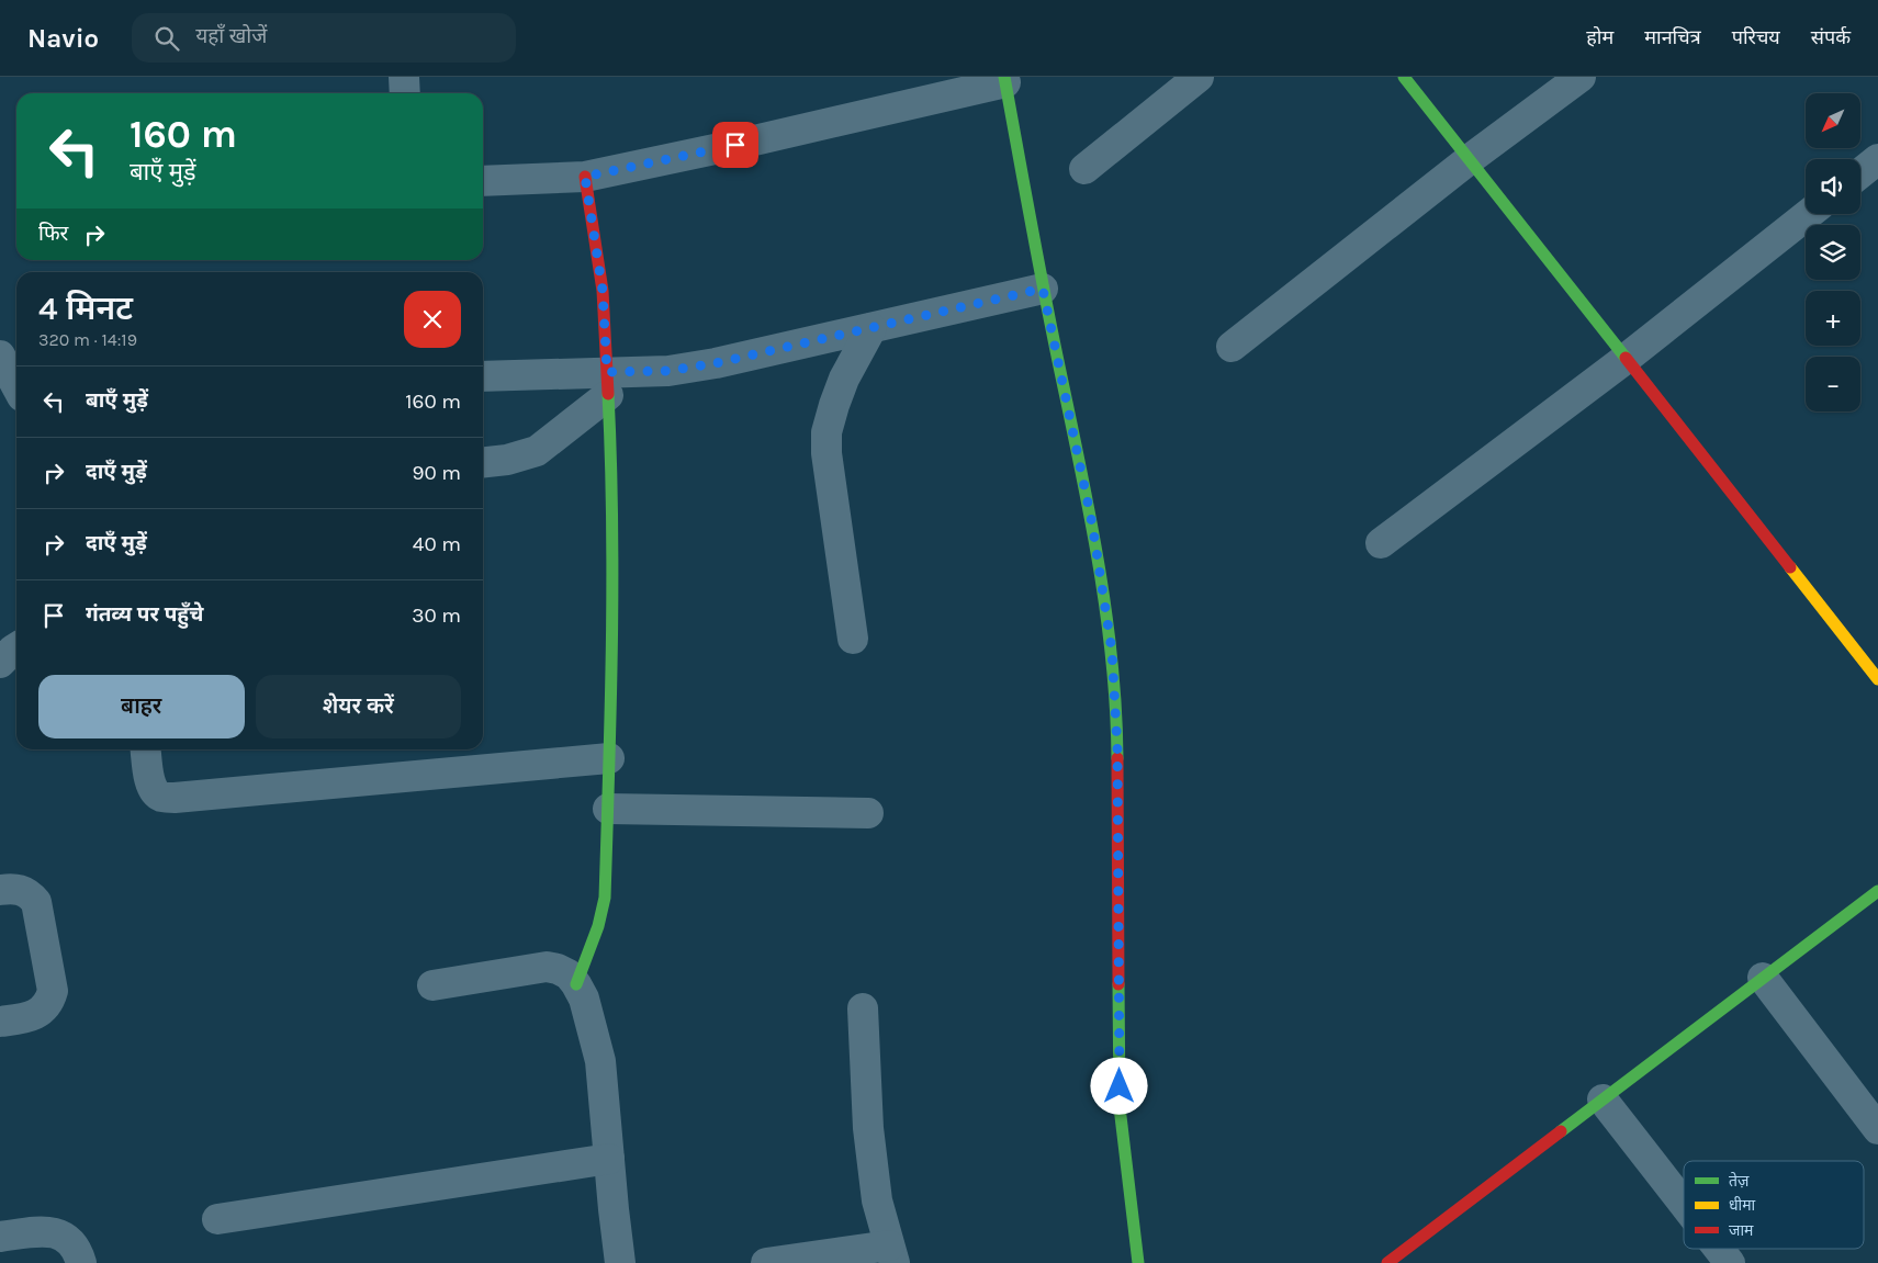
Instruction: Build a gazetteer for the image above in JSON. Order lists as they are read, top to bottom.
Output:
{
  "legend": ["तेज़", "धीमा", "जाम"],
  "north": "bottom left",
  "page": {
    "header": "Navio",
    "search": "यहाँ खोजें",
    "nav": [
      "होम",
      "मानचित्र",
      "परिचय",
      "संपर्क"
    ],
    "map_buttons": ["+", "−"],
    "turn": ["160 m", "बाएँ मुड़ें"],
    "then": "फिर",
    "heading": ["4 मिनट", "320 m · 14:19"],
    "list": [
      {
        "name": "बाएँ मुड़ें",
        "value": "160 m"
      },
      {
        "name": "दाएँ मुड़ें",
        "value": "90 m"
      },
      {
        "name": "दाएँ मुड़ें",
        "value": "40 m"
      },
      {
        "name": "गंतव्य पर पहुँचे",
        "value": "30 m"
      }
    ],
    "buttons": ["बाहर", "शेयर करें"]
  }
}
